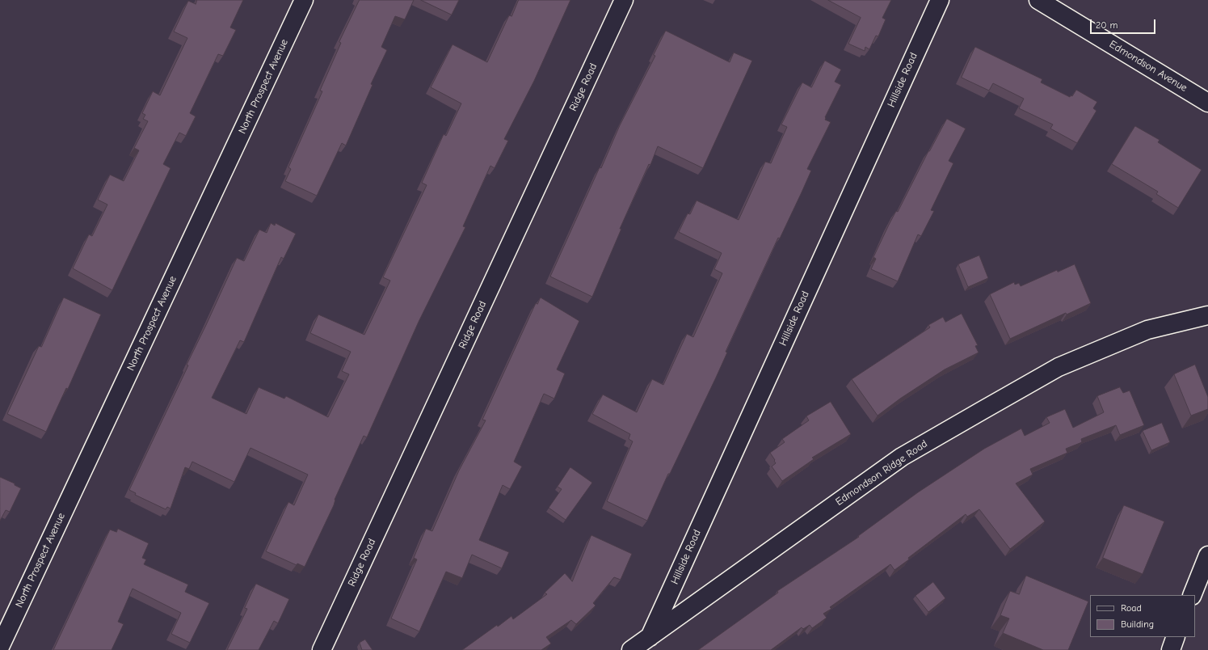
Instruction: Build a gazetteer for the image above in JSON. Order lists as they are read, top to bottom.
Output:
{
  "streets": {
    "street": [
      "Edmondson Avenue",
      "Hillside Road",
      "North Prospect Avenue",
      "Ridge Road",
      "Edmondson Ridge Road"
    ]
  },
  "crossings": [
    ["Hillside Road", "Edmondson Ridge Road"]
  ],
  "legend": ["Road", "Building"],
  "scale_bar": "20 m"
}
